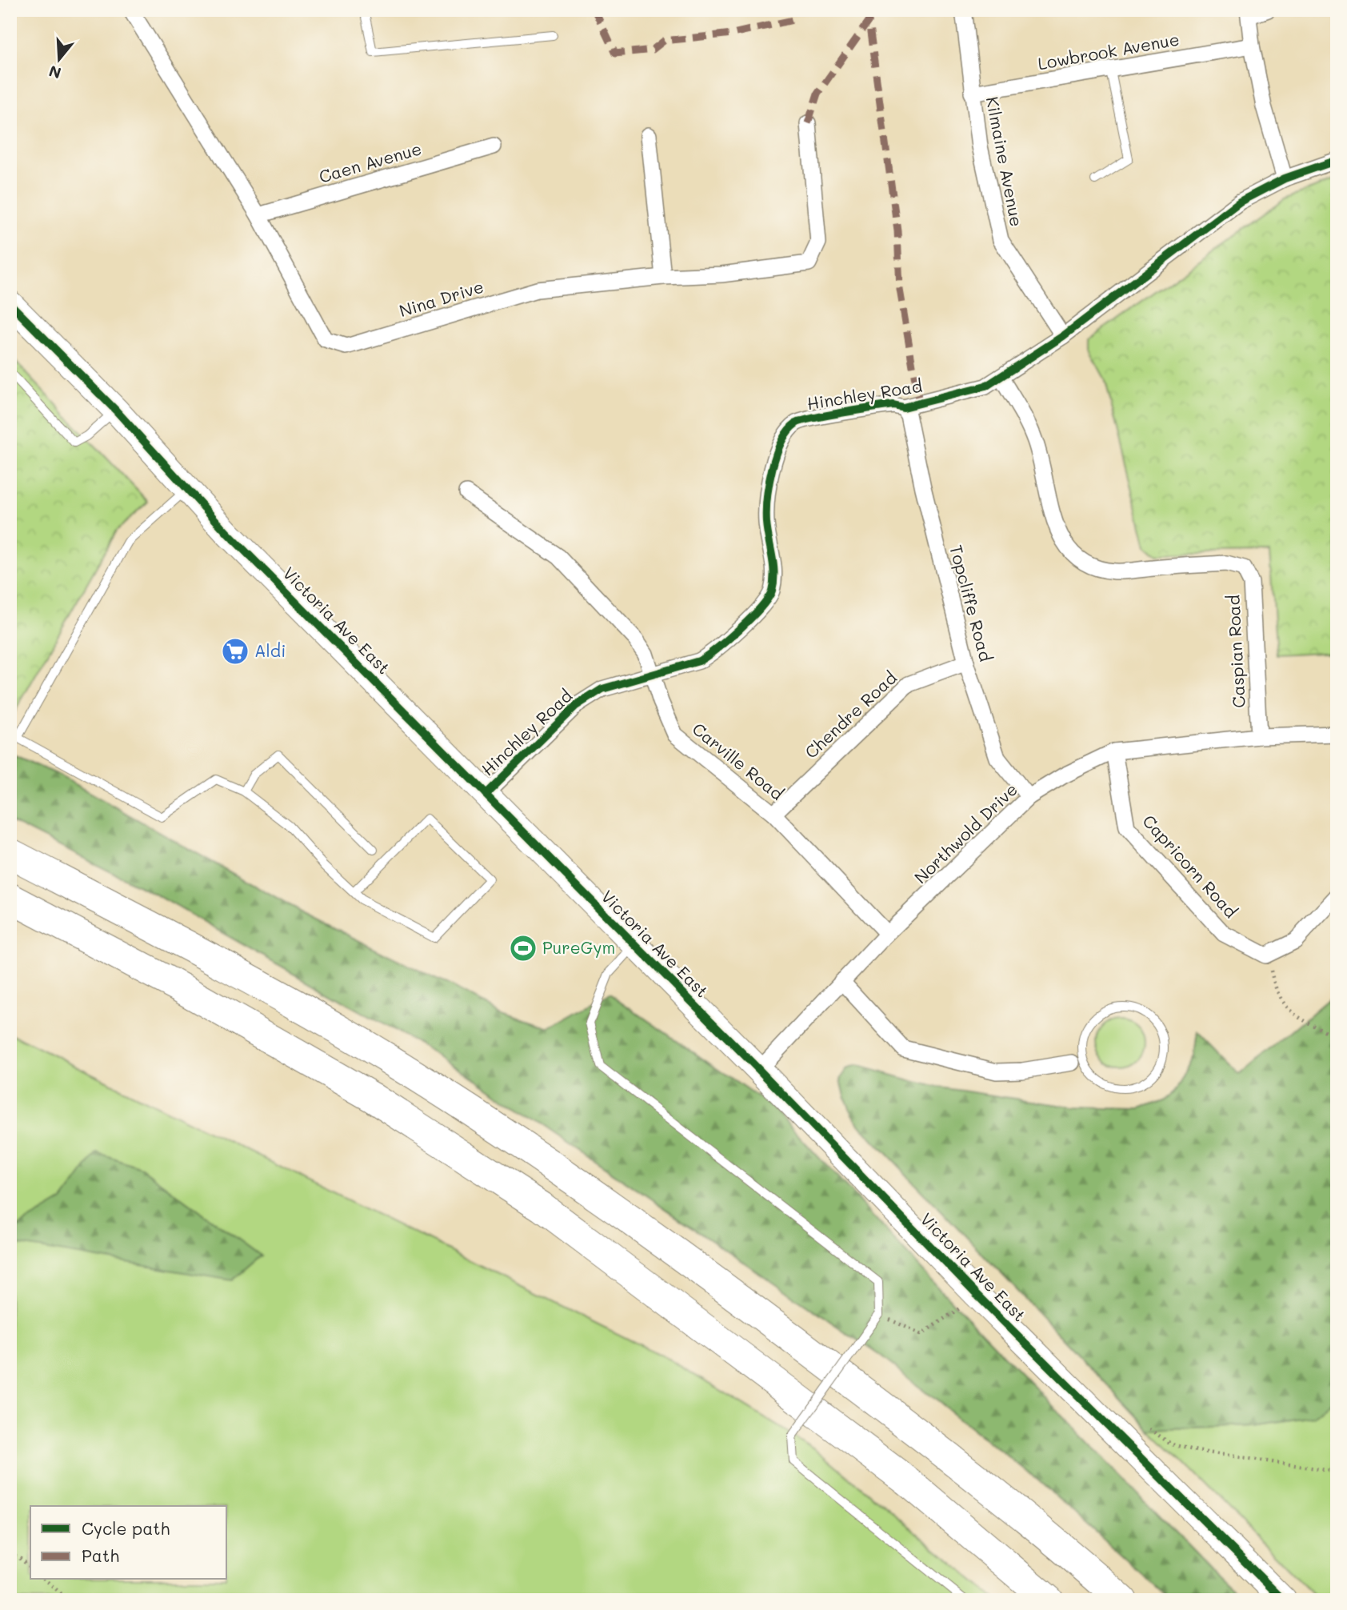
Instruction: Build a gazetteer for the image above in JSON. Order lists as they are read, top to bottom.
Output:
{
  "streets": {
    "main road": ["Victoria Ave East"],
    "street": [
      "Lowbrook Avenue",
      "Kilmaine Avenue",
      "Caen Avenue",
      "Nina Drive",
      "Hinchley Road",
      "Topcliffe Road",
      "Caspian Road",
      "Chendre Road",
      "Carville Road",
      "Northwold Drive",
      "Capricorn Road"
    ]
  },
  "crossings": [
    ["Lowbrook Avenue", "Kilmaine Avenue"],
    ["Kilmaine Avenue", "Hinchley Road"],
    ["Caen Avenue", "Nina Drive"],
    ["Hinchley Road", "Topcliffe Road"],
    ["Hinchley Road", "Victoria Ave East"],
    ["Hinchley Road", "Caspian Road"],
    ["Hinchley Road", "Carville Road"],
    ["Topcliffe Road", "Chendre Road"],
    ["Topcliffe Road", "Northwold Drive"],
    ["Victoria Ave East", "Northwold Drive"],
    ["Caspian Road", "Northwold Drive"],
    ["Chendre Road", "Carville Road"],
    ["Carville Road", "Northwold Drive"],
    ["Northwold Drive", "Capricorn Road"]
  ],
  "places": {
    "supermarket": ["Aldi"],
    "sports": ["PureGym"]
  },
  "legend": ["Cycle path", "Path"],
  "north": "bottom"
}
